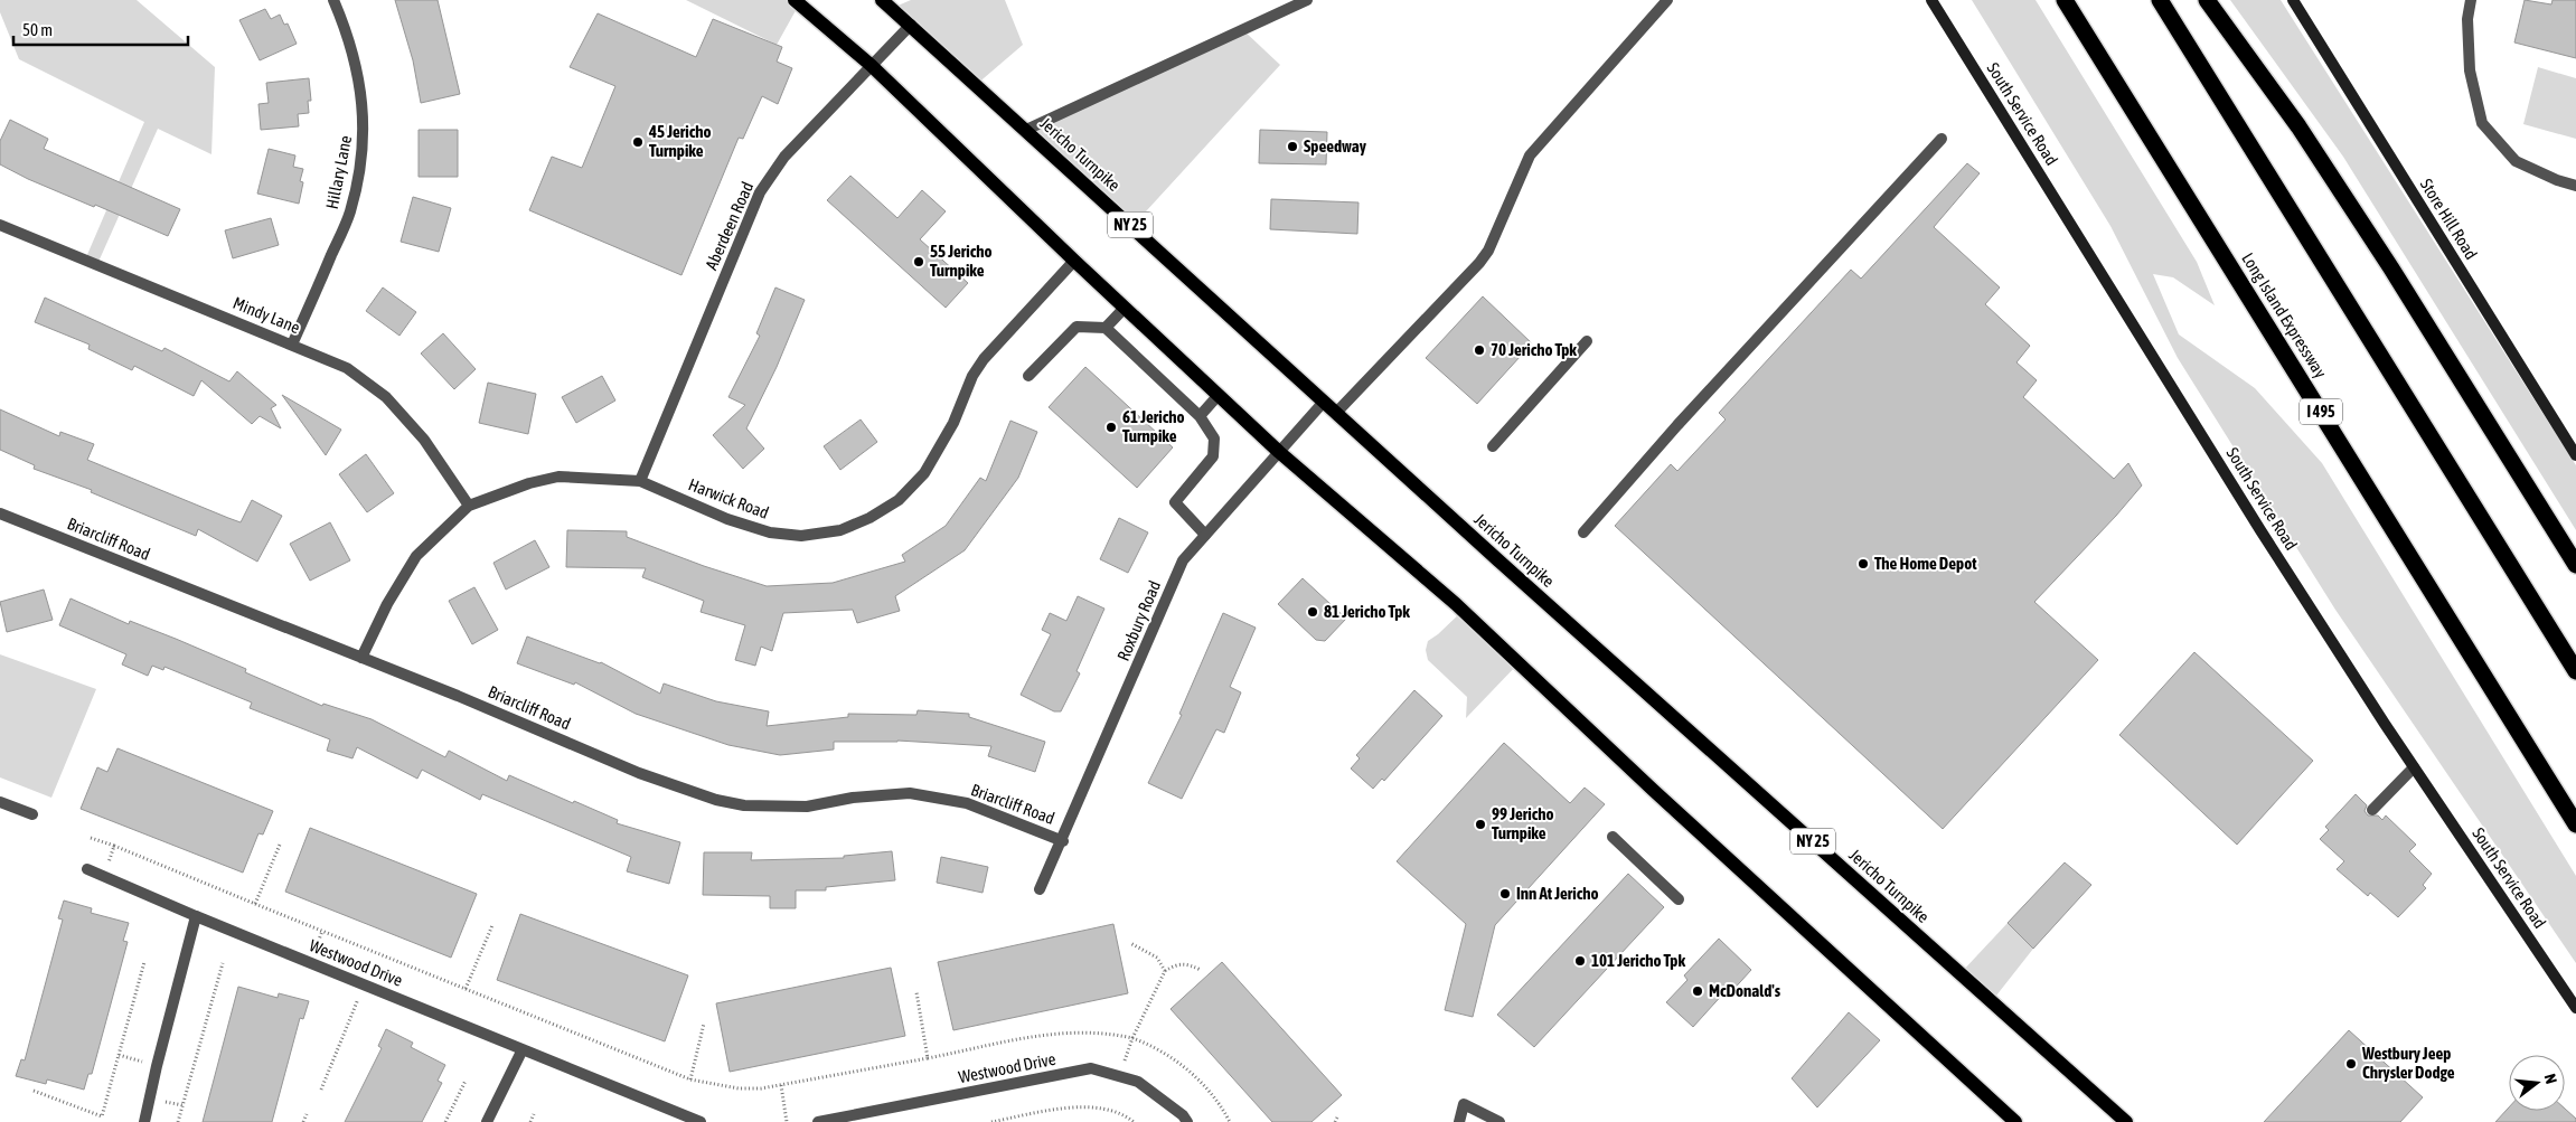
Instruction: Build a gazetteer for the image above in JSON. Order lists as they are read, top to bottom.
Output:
{
  "streets": {
    "highway": ["Long Island Expressway", "I 495"],
    "main road": [
      "South Service Road",
      "Jericho Turnpike",
      "Store Hill Road",
      "NY 25"
    ],
    "street": [
      "Hillary Lane",
      "Aberdeen Road",
      "Mindy Lane",
      "Harwick Road",
      "Briarcliff Road",
      "Roxbury Road",
      "Westwood Drive"
    ]
  },
  "crossings": [
    ["Jericho Turnpike", "Aberdeen Road"],
    ["Jericho Turnpike", "Roxbury Road"],
    ["Hillary Lane", "Mindy Lane"],
    ["Aberdeen Road", "Harwick Road"],
    ["Mindy Lane", "Harwick Road"],
    ["Harwick Road", "Briarcliff Road"],
    ["Briarcliff Road", "Roxbury Road"]
  ],
  "places": [
    "45 Jericho Turnpike",
    "Speedway",
    "55 Jericho Turnpike",
    "70 Jericho Tpk",
    "61 Jericho Turnpike",
    "The Home Depot",
    "81 Jericho Tpk",
    "99 Jericho Turnpike",
    "Inn At Jericho",
    "101 Jericho Tpk",
    "McDonald's",
    "Westbury Jeep Chrysler Dodge"
  ],
  "scale_bar": "50 m",
  "north": "right"
}
